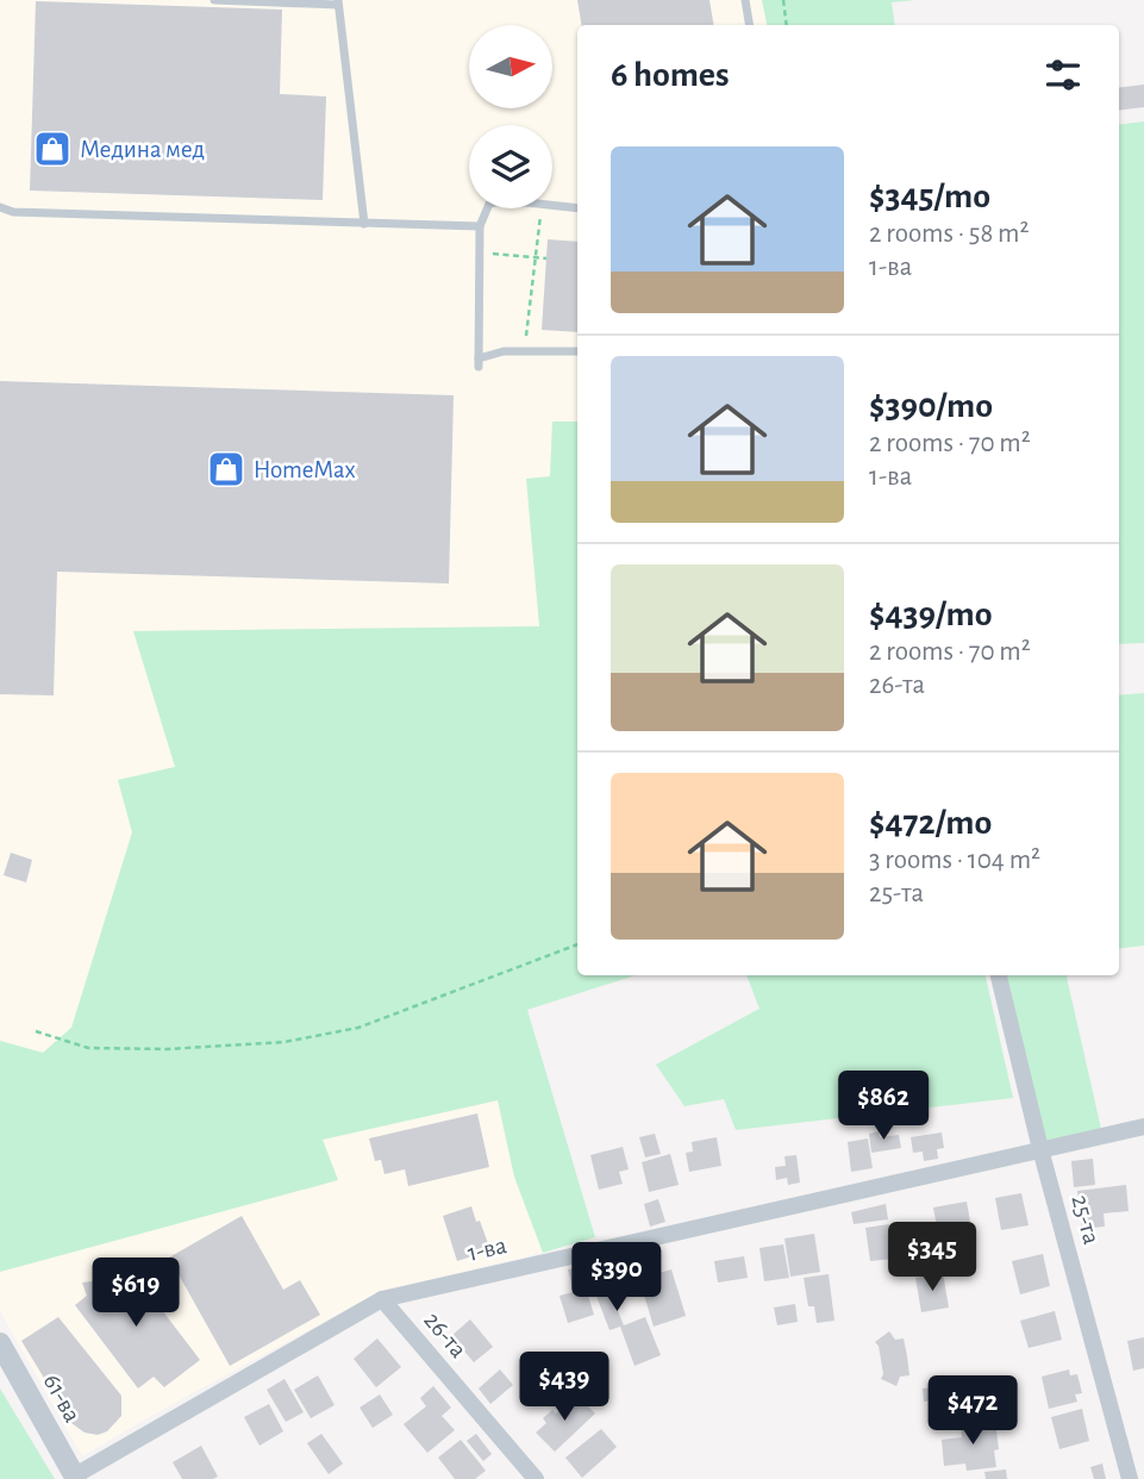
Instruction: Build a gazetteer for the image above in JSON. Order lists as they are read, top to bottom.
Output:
{
  "streets": {
    "street": [
      "25-та",
      "1-ва",
      "26-та",
      "61-ва"
    ]
  },
  "crossings": [
    ["25-та", "1-ва"],
    ["1-ва", "26-та"],
    ["1-ва", "61-ва"]
  ],
  "places": {
    "shop": ["Медина мед", "HomeMax"]
  },
  "north": "right",
  "page": {
    "heading": "6 homes",
    "list": [
      {
        "name": "$345/mo",
        "note": "2 rooms · 58 m² · 1-ва"
      },
      {
        "name": "$390/mo",
        "note": "2 rooms · 70 m² · 1-ва"
      },
      {
        "name": "$439/mo",
        "note": "2 rooms · 70 m² · 26-та"
      },
      {
        "name": "$472/mo",
        "note": "3 rooms · 104 m² · 25-та"
      }
    ],
    "price": [
      "$862",
      "$345",
      "$390",
      "$619",
      "$439",
      "$472"
    ]
  }
}
